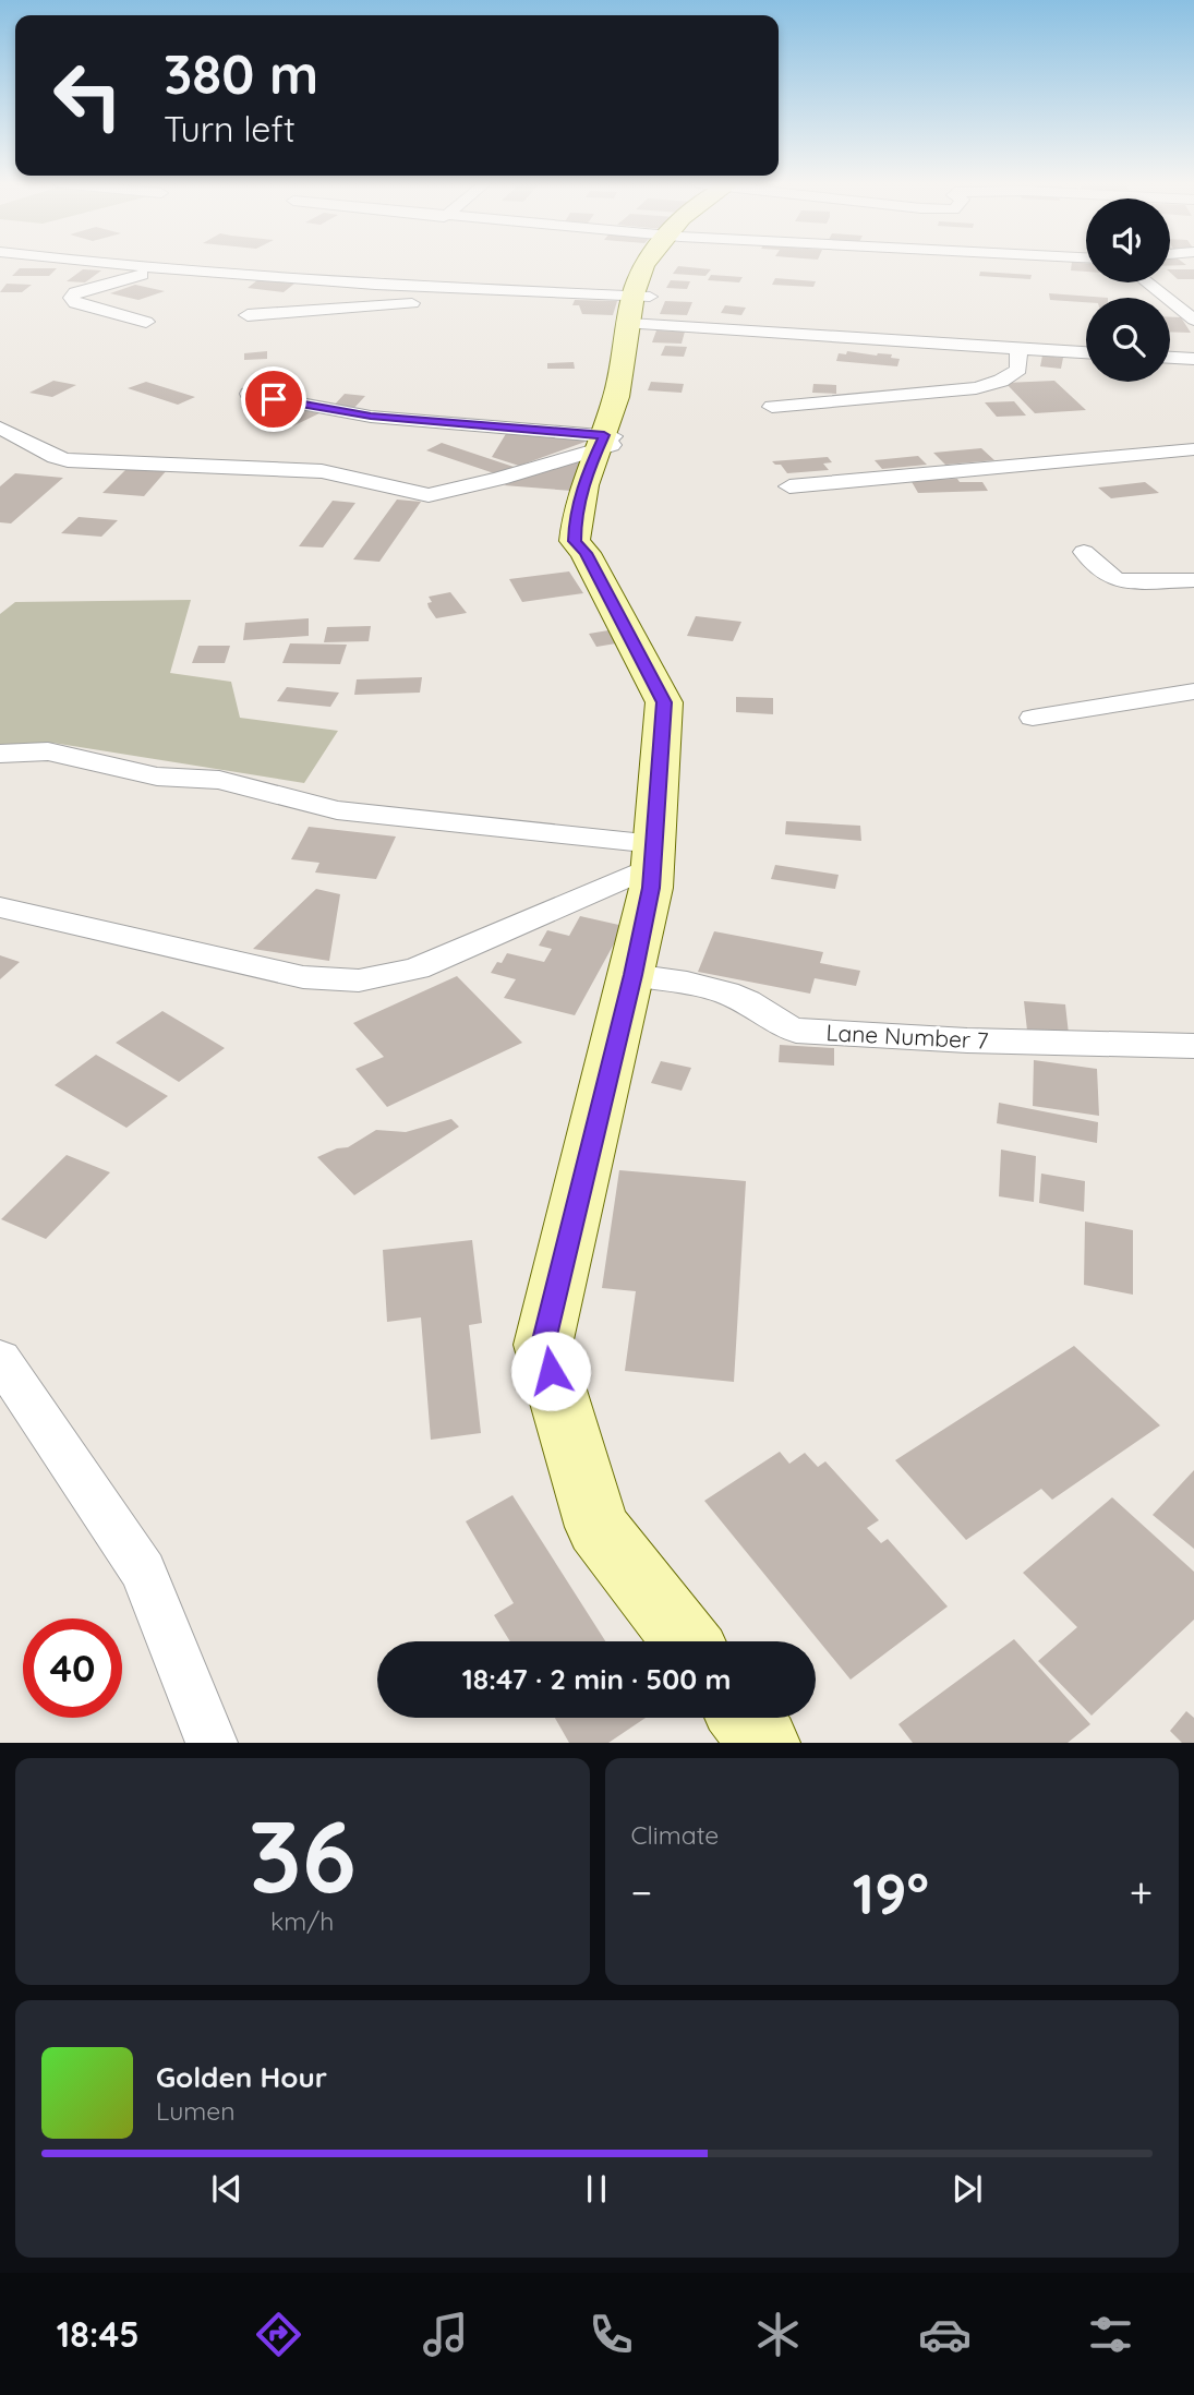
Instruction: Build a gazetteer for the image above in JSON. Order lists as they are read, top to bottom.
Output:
{
  "streets": {
    "street": ["Lane Number 7"]
  },
  "page": {
    "turn": ["380 m", "Turn left"],
    "limit": "40",
    "trip": "18:47 · 2 min · 500 m",
    "tile": [
      ["36", "km/h"],
      "Climate"
    ],
    "heat": ["−", "19°", "+"],
    "song": ["Golden Hour", "Lumen"],
    "tabs": "18:45"
  }
}
